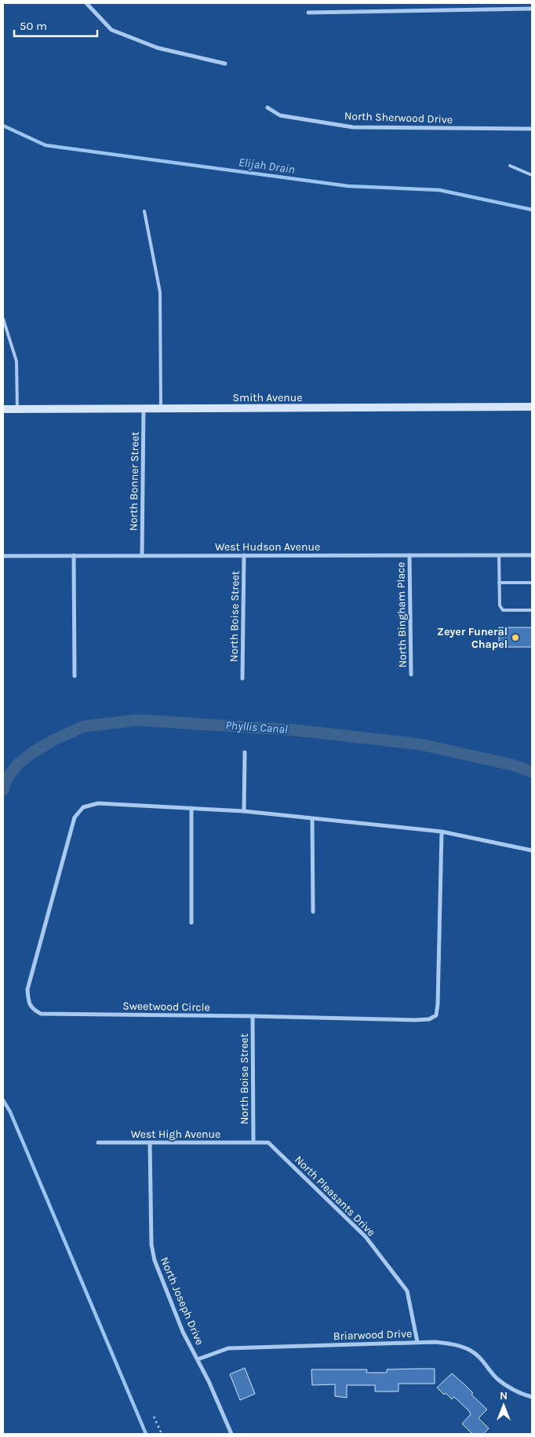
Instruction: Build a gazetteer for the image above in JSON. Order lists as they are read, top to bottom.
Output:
{
  "streets": {
    "street": [
      "North Sherwood Drive",
      "Smith Avenue",
      "North Bonner Street",
      "West Hudson Avenue",
      "North Bingham Place",
      "North Boise Street",
      "Sweetwood Circle",
      "West High Avenue",
      "North Pleasants Drive",
      "North Joseph Drive",
      "Briarwood Drive"
    ]
  },
  "crossings": [
    ["Smith Avenue", "North Bonner Street"],
    ["North Bonner Street", "West Hudson Avenue"],
    ["West Hudson Avenue", "North Bingham Place"],
    ["West Hudson Avenue", "North Boise Street"],
    ["North Boise Street", "Sweetwood Circle"],
    ["North Boise Street", "West High Avenue"],
    ["North Boise Street", "North Pleasants Drive"],
    ["West High Avenue", "North Pleasants Drive"],
    ["West High Avenue", "North Joseph Drive"],
    ["North Pleasants Drive", "Briarwood Drive"],
    ["North Joseph Drive", "Briarwood Drive"]
  ],
  "water": ["Elijah Drain", "Phyllis Canal"],
  "places": ["Zeyer Funeral Chapel"],
  "scale_bar": "50 m",
  "north": "top"
}
